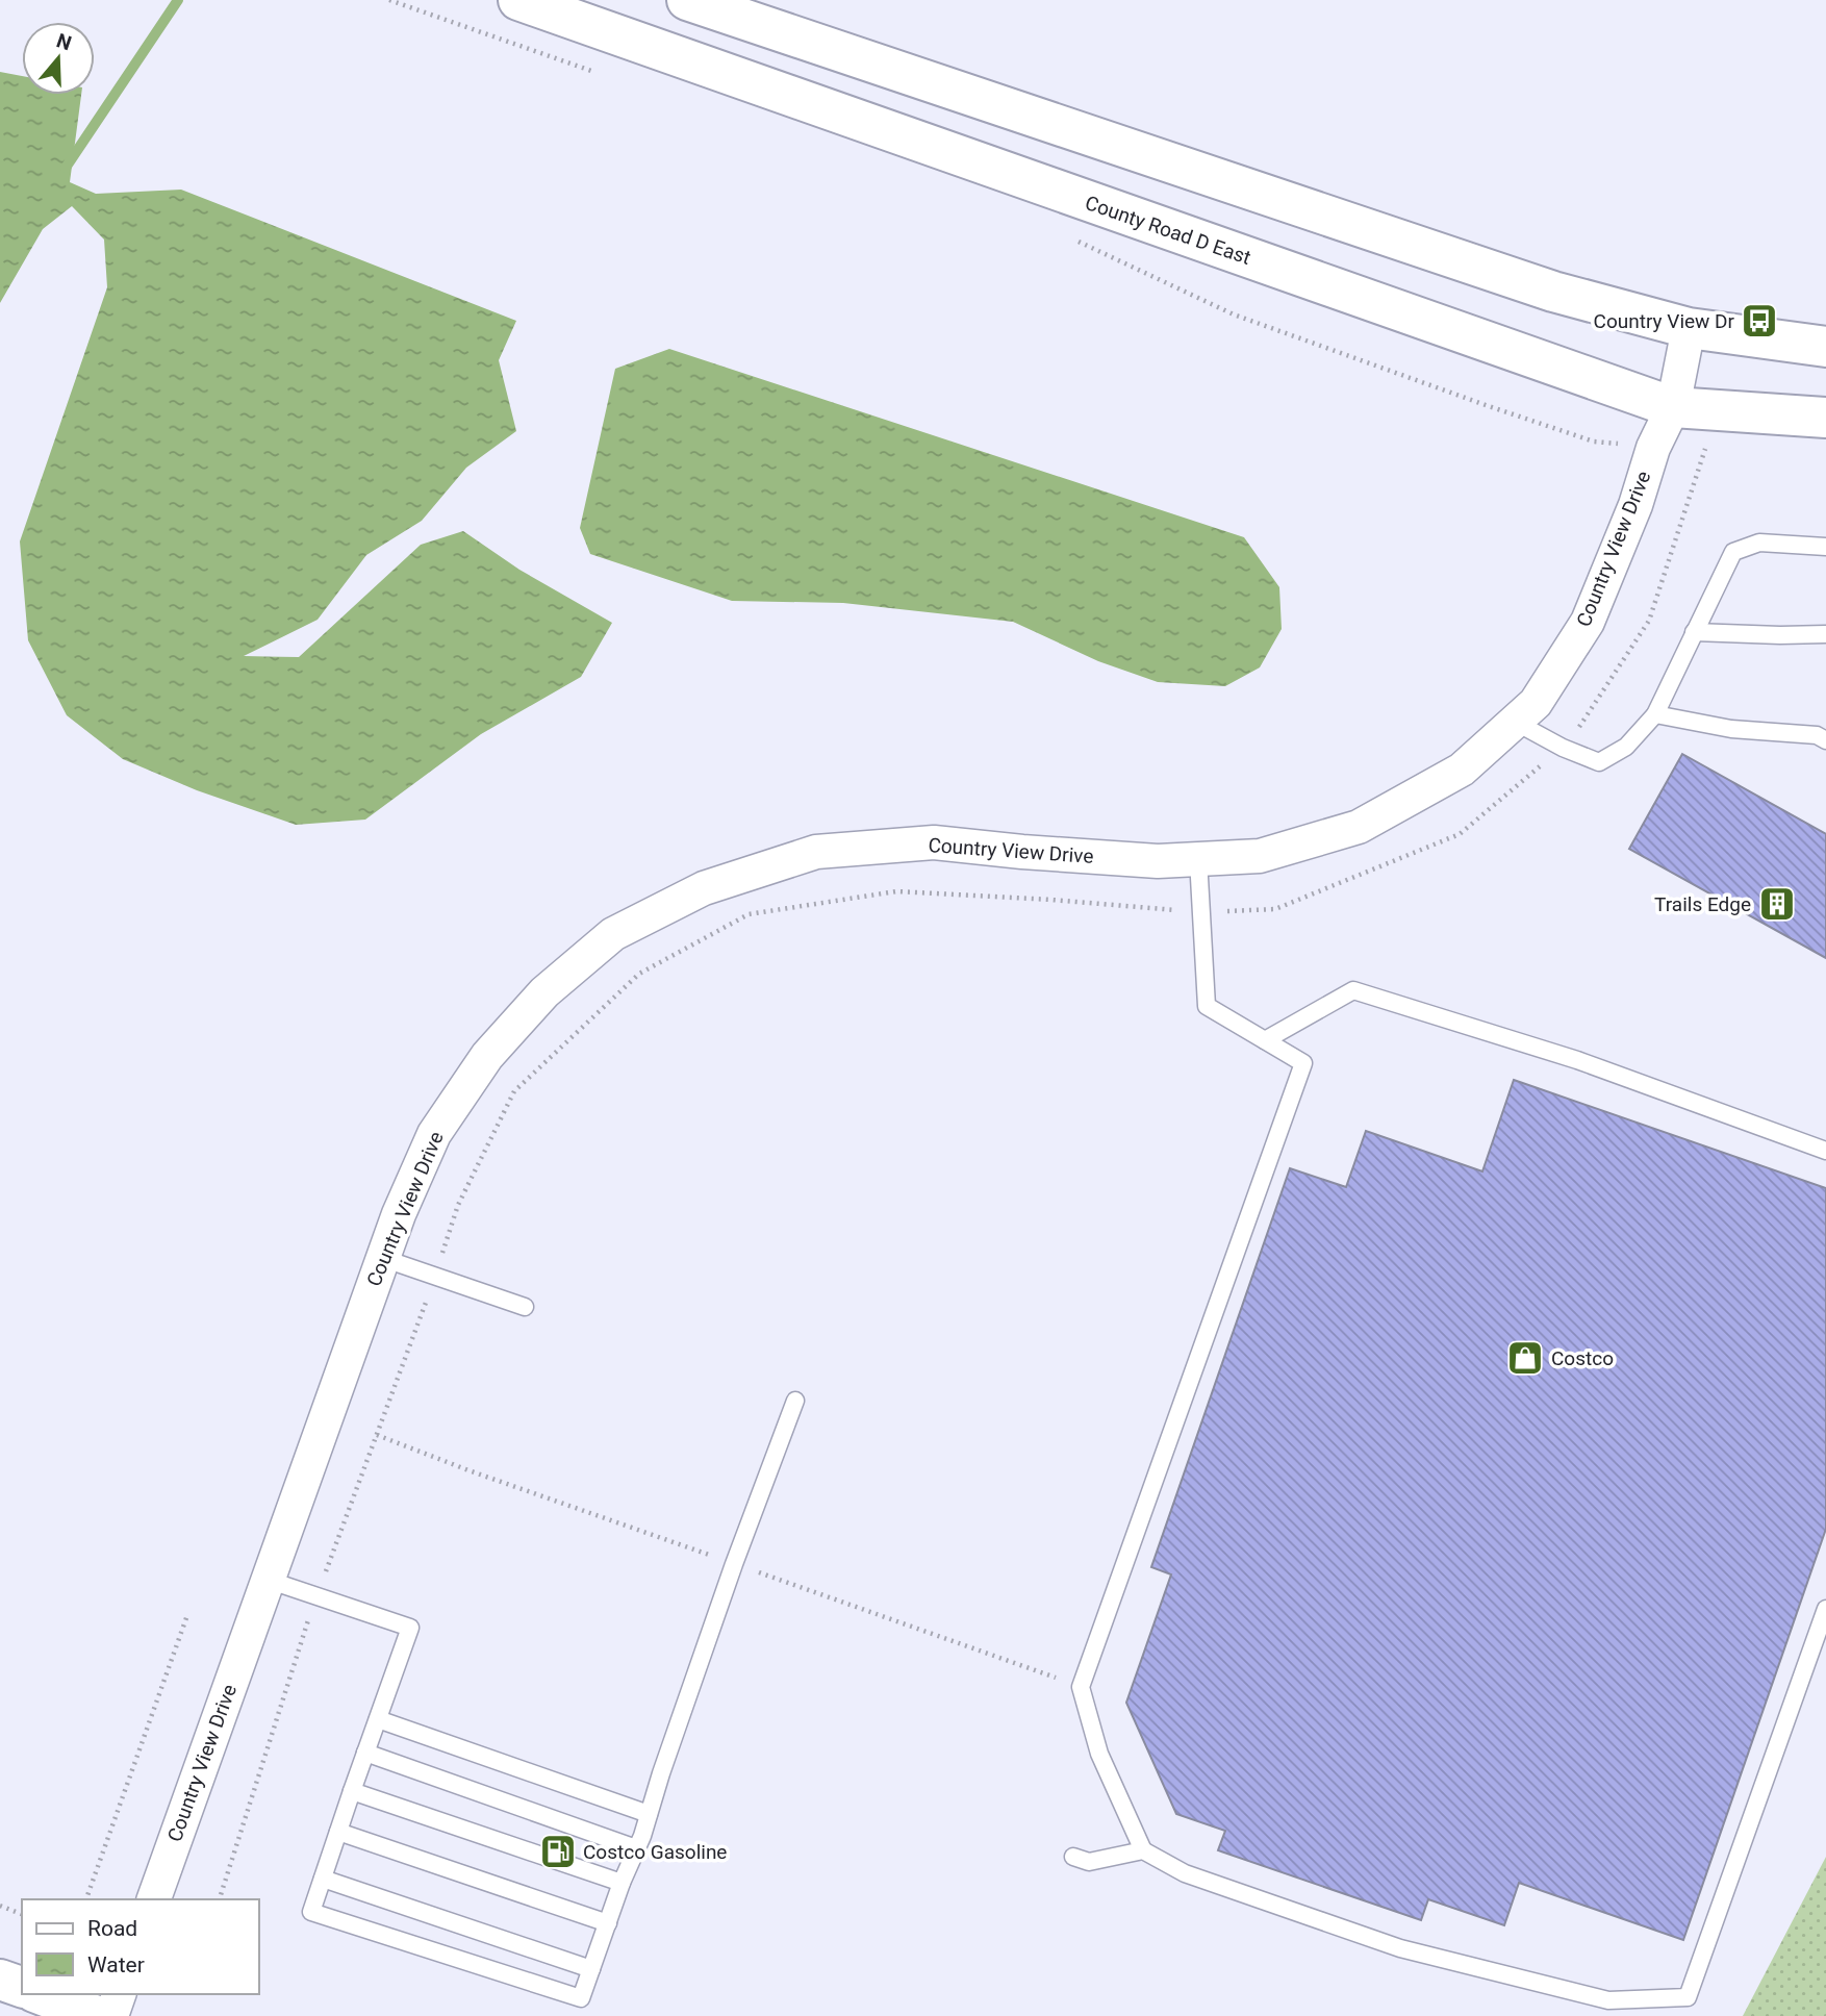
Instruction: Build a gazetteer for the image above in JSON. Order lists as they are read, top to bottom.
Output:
{
  "streets": {
    "street": ["County Road D East", "Country View Drive"]
  },
  "crossings": [
    ["County Road D East", "Country View Drive"]
  ],
  "places": {
    "bus stop": ["Country View Dr"],
    "building": ["Trails Edge"],
    "shop": ["Costco"],
    "fuel station": ["Costco Gasoline"]
  },
  "legend": ["Road", "Water"],
  "north": "top"
}
